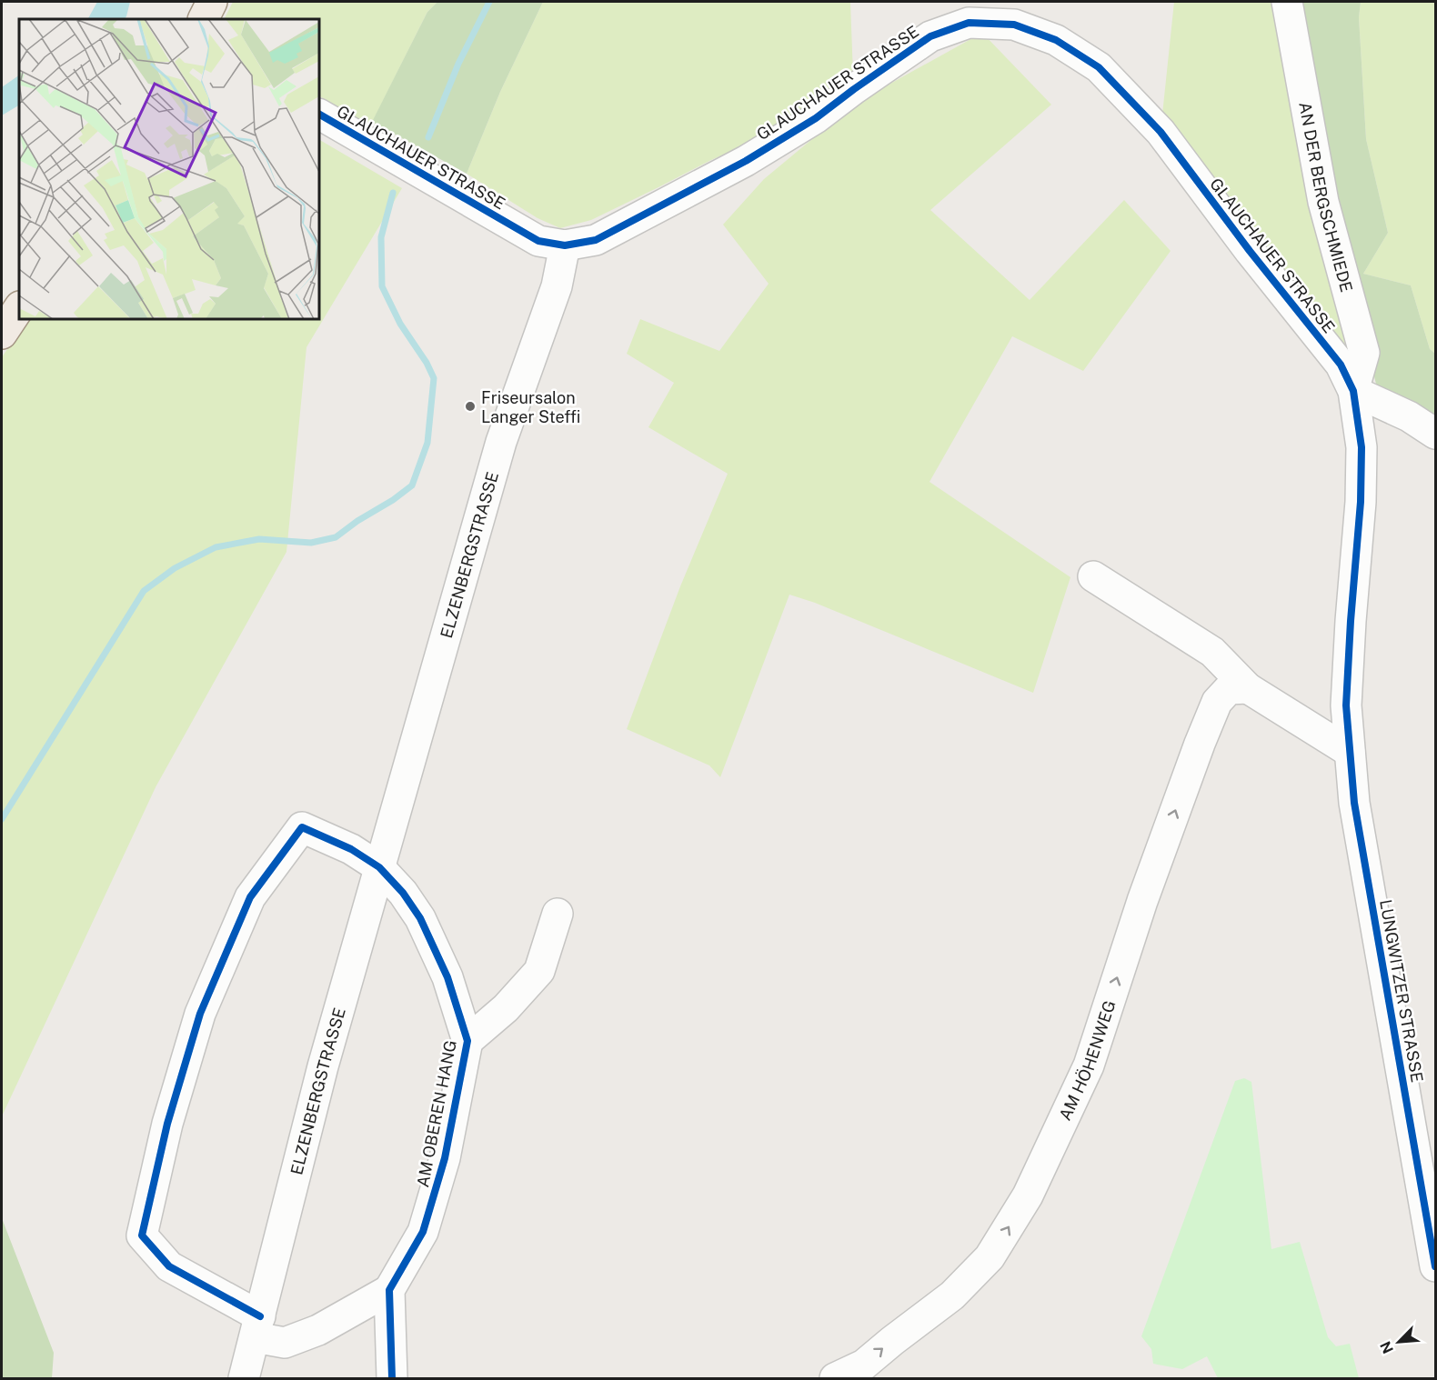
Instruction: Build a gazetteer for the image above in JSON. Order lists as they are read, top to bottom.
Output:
{
  "streets": {
    "street": [
      "GLAUCHAUER STRASSE",
      "AN DER BERGSCHMIEDE",
      "ELZENBERGSTRASSE",
      "LUNGWITZER STRASSE",
      "AM HÖHENWEG",
      "AM OBEREN HANG"
    ]
  },
  "crossings": [
    ["GLAUCHAUER STRASSE", "AN DER BERGSCHMIEDE"],
    ["GLAUCHAUER STRASSE", "ELZENBERGSTRASSE"],
    ["GLAUCHAUER STRASSE", "LUNGWITZER STRASSE"],
    ["ELZENBERGSTRASSE", "AM OBEREN HANG"]
  ],
  "one_way": ["AM HÖHENWEG"],
  "places": ["Friseursalon Langer Steffi"],
  "north": "bottom left"
}
